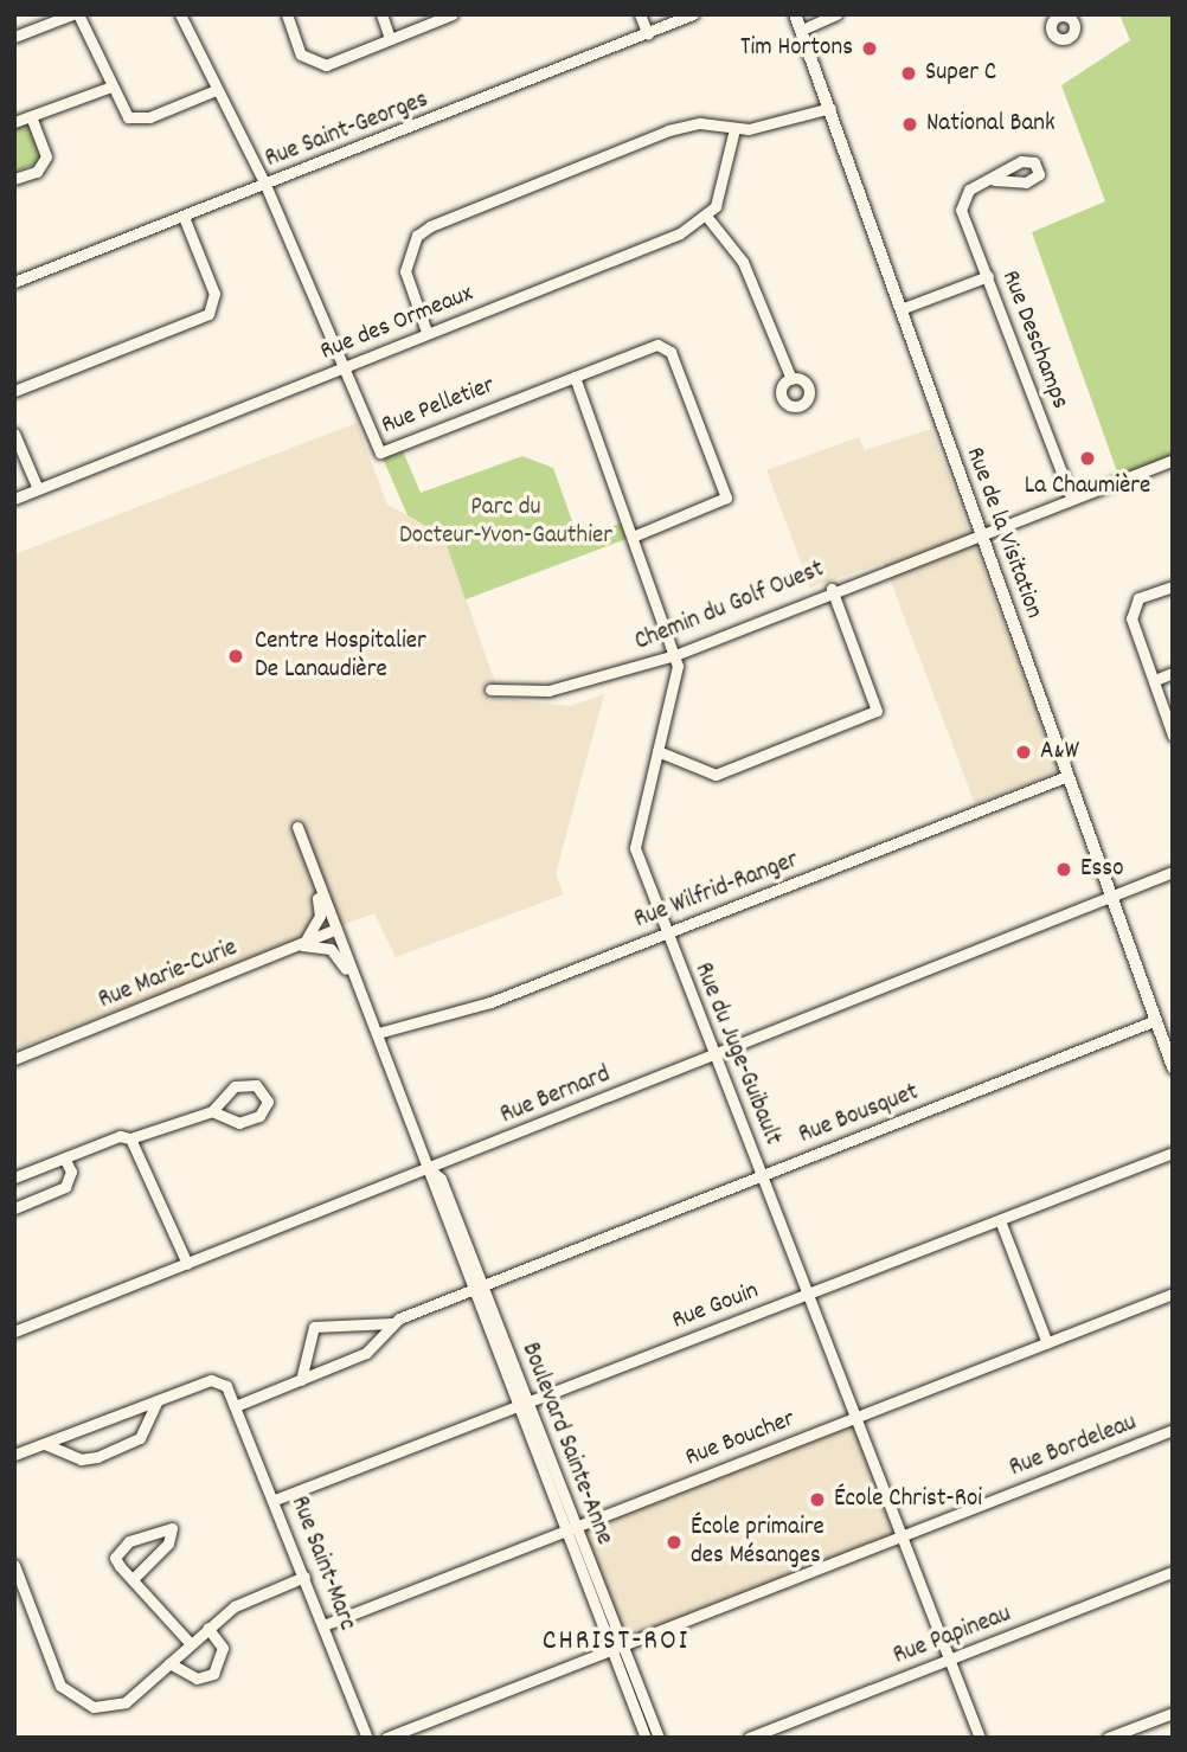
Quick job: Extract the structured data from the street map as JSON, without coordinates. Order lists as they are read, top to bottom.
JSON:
{
  "streets": {
    "main road": ["Rue de la Visitation"],
    "street": [
      "Rue Saint-Georges",
      "Rue des Ormeaux",
      "Rue Deschamps",
      "Rue Pelletier",
      "Chemin du Golf Ouest",
      "Rue Wilfrid-Ranger",
      "Rue Marie-Curie",
      "Rue du Juge-Guibault",
      "Rue Bernard",
      "Rue Bousquet",
      "Rue Gouin",
      "Rue Boucher",
      "Boulevard Sainte-Anne",
      "Rue Bordeleau",
      "Rue Saint-Marc",
      "Rue Papineau"
    ]
  },
  "crossings": [
    ["Rue Saint-Georges", "Rue Pelletier"],
    ["Rue des Ormeaux", "Rue Pelletier"],
    ["Rue Deschamps", "Chemin du Golf Ouest"],
    ["Rue Pelletier", "Rue du Juge-Guibault"],
    ["Rue de la Visitation", "Chemin du Golf Ouest"],
    ["Rue de la Visitation", "Rue Wilfrid-Ranger"],
    ["Rue de la Visitation", "Rue Bernard"],
    ["Rue de la Visitation", "Rue Bousquet"],
    ["Chemin du Golf Ouest", "Rue du Juge-Guibault"],
    ["Rue Wilfrid-Ranger", "Rue du Juge-Guibault"],
    ["Rue Wilfrid-Ranger", "Boulevard Sainte-Anne"],
    ["Rue Marie-Curie", "Boulevard Sainte-Anne"],
    ["Rue du Juge-Guibault", "Rue Bernard"],
    ["Rue du Juge-Guibault", "Rue Bousquet"],
    ["Rue du Juge-Guibault", "Rue Gouin"],
    ["Rue du Juge-Guibault", "Rue Boucher"],
    ["Rue du Juge-Guibault", "Rue Bordeleau"],
    ["Rue du Juge-Guibault", "Rue Papineau"],
    ["Rue Bernard", "Boulevard Sainte-Anne"],
    ["Rue Bousquet", "Boulevard Sainte-Anne"],
    ["Rue Bousquet", "Rue Saint-Marc"],
    ["Rue Gouin", "Boulevard Sainte-Anne"],
    ["Rue Gouin", "Rue Saint-Marc"],
    ["Rue Boucher", "Boulevard Sainte-Anne"],
    ["Rue Boucher", "Rue Saint-Marc"],
    ["Boulevard Sainte-Anne", "Rue Bordeleau"]
  ],
  "districts": ["CHRIST-ROI"],
  "parks": ["Parc du Docteur-Yvon-Gauthier"],
  "places": [
    "Tim Hortons",
    "Super C",
    "National Bank",
    "La Chaumière",
    "Centre Hospitalier De Lanaudière",
    "A&W",
    "Esso",
    "École Christ-Roi",
    "École primaire des Mésanges"
  ]
}
